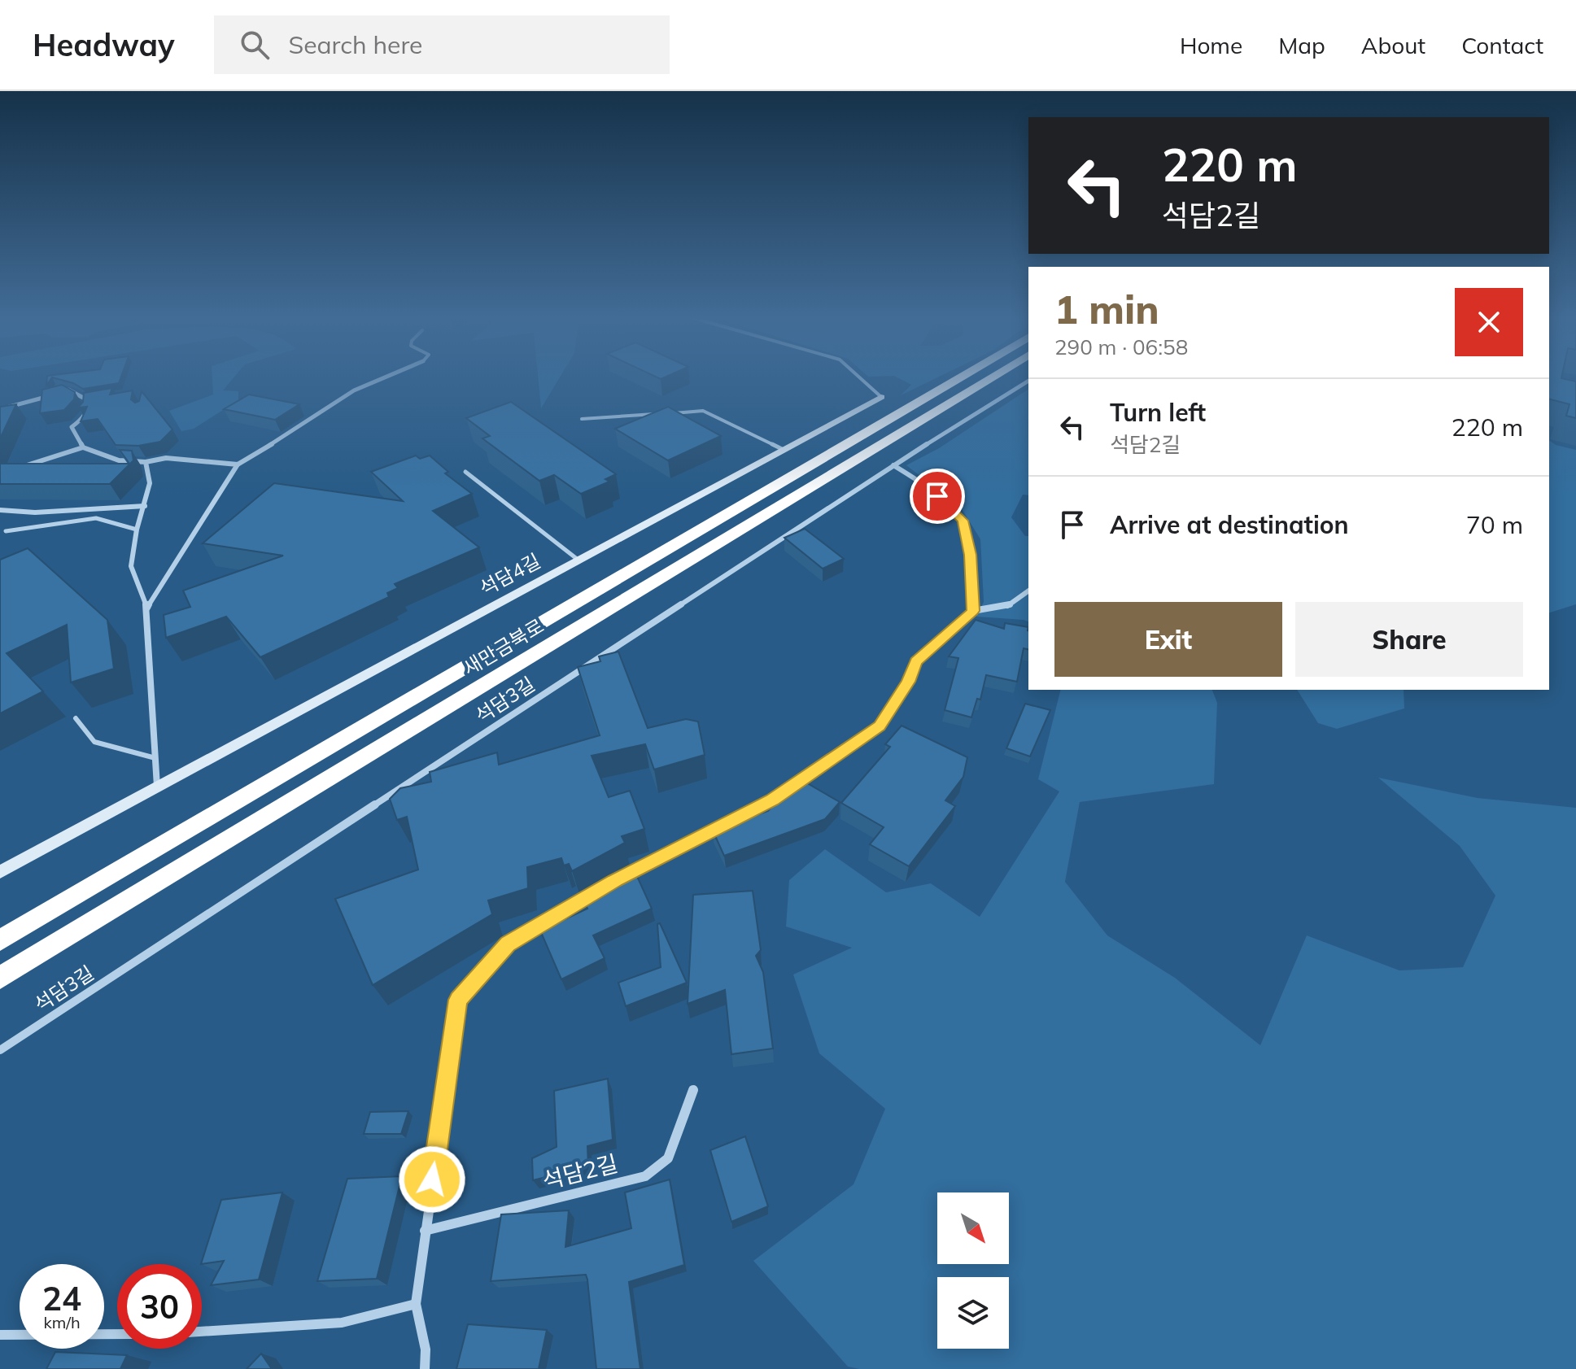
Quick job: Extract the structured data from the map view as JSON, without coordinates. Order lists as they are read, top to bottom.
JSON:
{
  "streets": {
    "highway": ["새만금북로"],
    "street": ["석담4길", "석담3길", "석담2길"]
  },
  "north": "bottom right",
  "page": {
    "header": "Headway",
    "search": "Search here",
    "nav": [
      "Home",
      "Map",
      "About",
      "Contact"
    ],
    "turn": ["220 m", "석담2길"],
    "heading": ["1 min", "290 m · 06:58"],
    "list": [
      {
        "name": "Turn left",
        "note": "석담2길",
        "value": "220 m"
      },
      {
        "name": "Arrive at destination",
        "value": "70 m"
      }
    ],
    "buttons": ["Exit", "Share"],
    "speed": "24 km/h",
    "limit": "30"
  }
}
